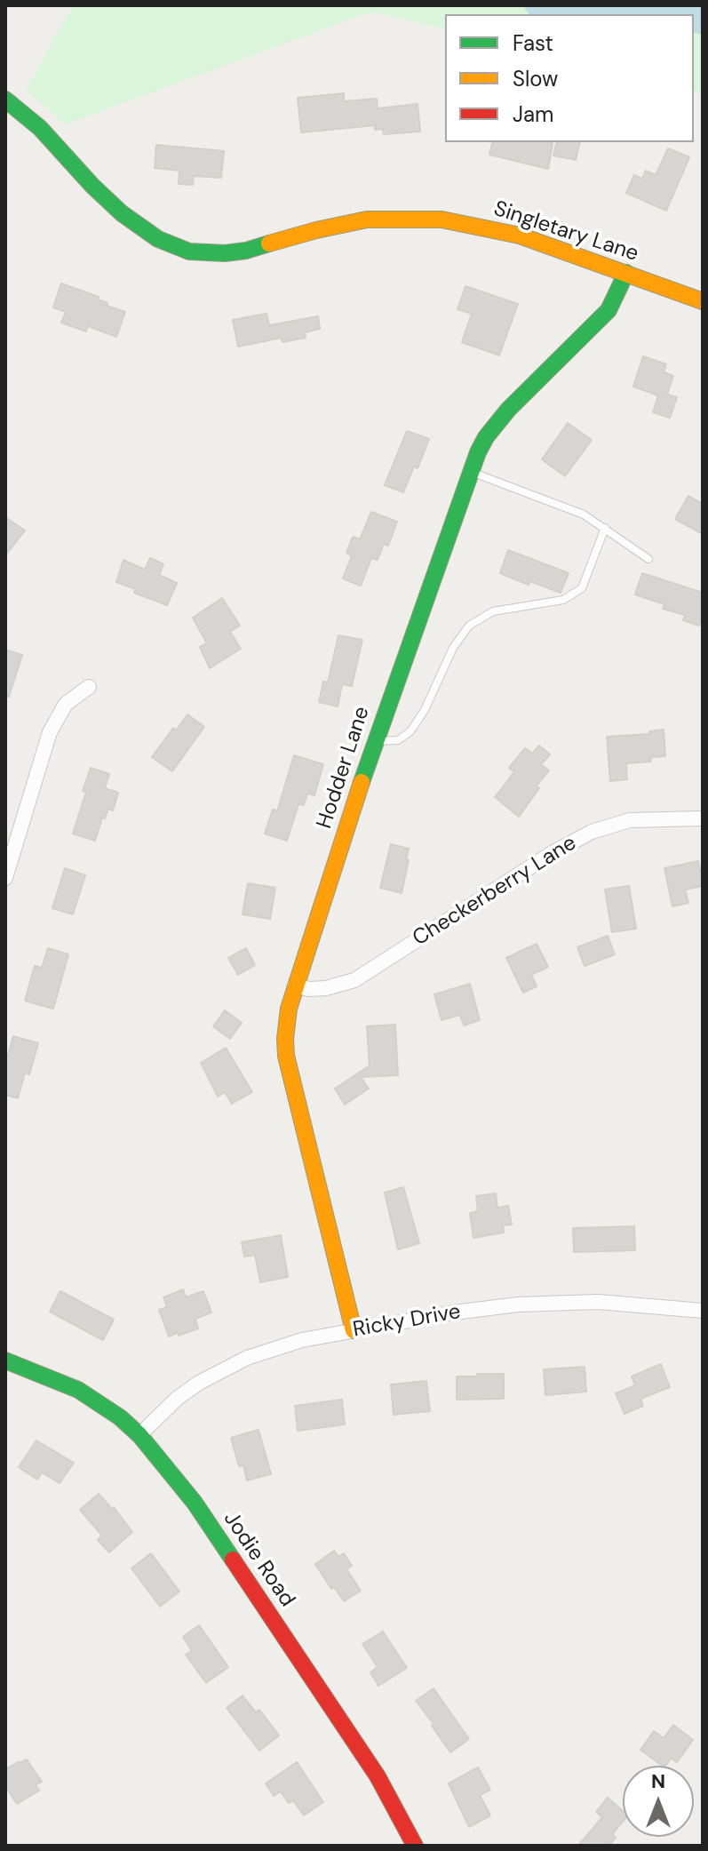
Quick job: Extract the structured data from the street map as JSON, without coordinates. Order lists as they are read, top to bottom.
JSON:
{
  "streets": {
    "street": [
      "Singletary Lane",
      "Hodder Lane",
      "Checkerberry Lane",
      "Ricky Drive",
      "Jodie Road"
    ]
  },
  "crossings": [
    ["Singletary Lane", "Hodder Lane"],
    ["Hodder Lane", "Checkerberry Lane"],
    ["Hodder Lane", "Ricky Drive"],
    ["Ricky Drive", "Jodie Road"]
  ],
  "legend": ["Fast", "Slow", "Jam"],
  "north": "top"
}
